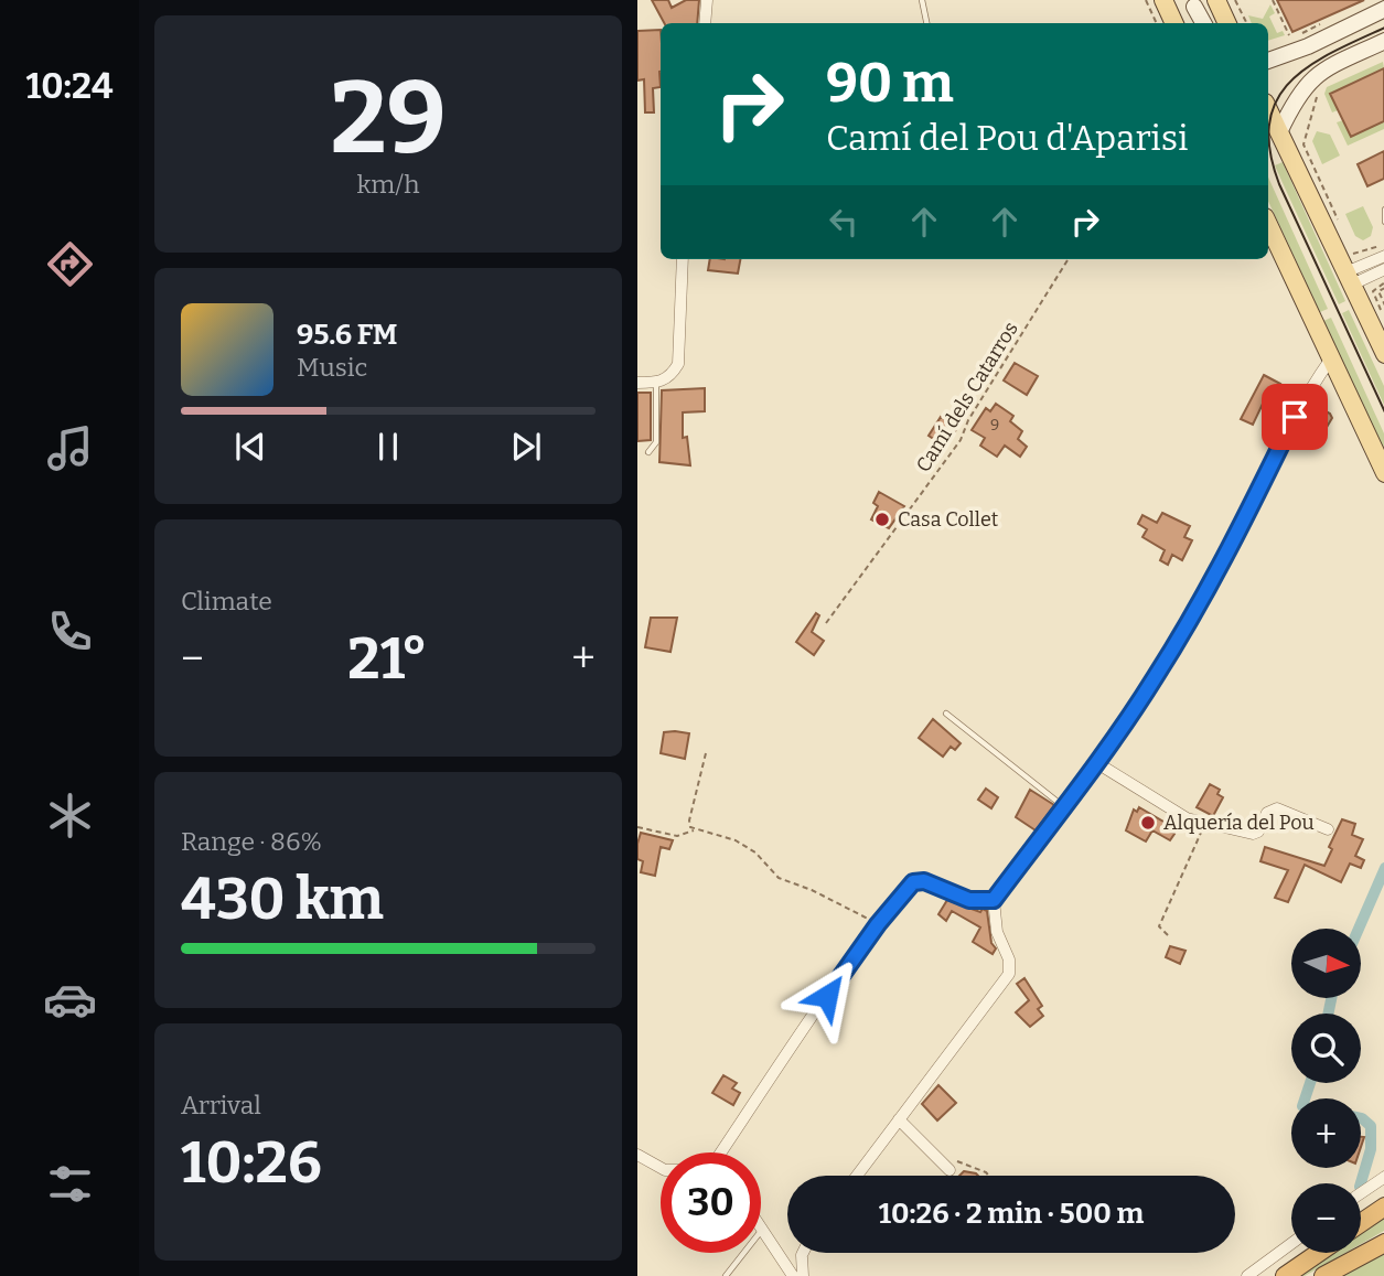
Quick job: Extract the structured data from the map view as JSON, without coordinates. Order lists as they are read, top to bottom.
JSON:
{
  "streets": {
    "path": ["Camí dels Catarros"]
  },
  "places": ["Casa Collet", "Alquería del Pou"],
  "house_numbers": ["9"],
  "north": "right",
  "page": {
    "tabs": "10:24",
    "tile": [
      ["29", "km/h"],
      "Climate",
      ["Range · 86%", "430 km"],
      ["Arrival", "10:26"]
    ],
    "turn": ["90 m", "Camí del Pou d'Aparisi"],
    "song": ["95.6 FM", "Music"],
    "heat": ["−", "21°", "+"],
    "map_buttons": ["+", "−"],
    "limit": "30",
    "trip": "10:26 · 2 min · 500 m"
  }
}
